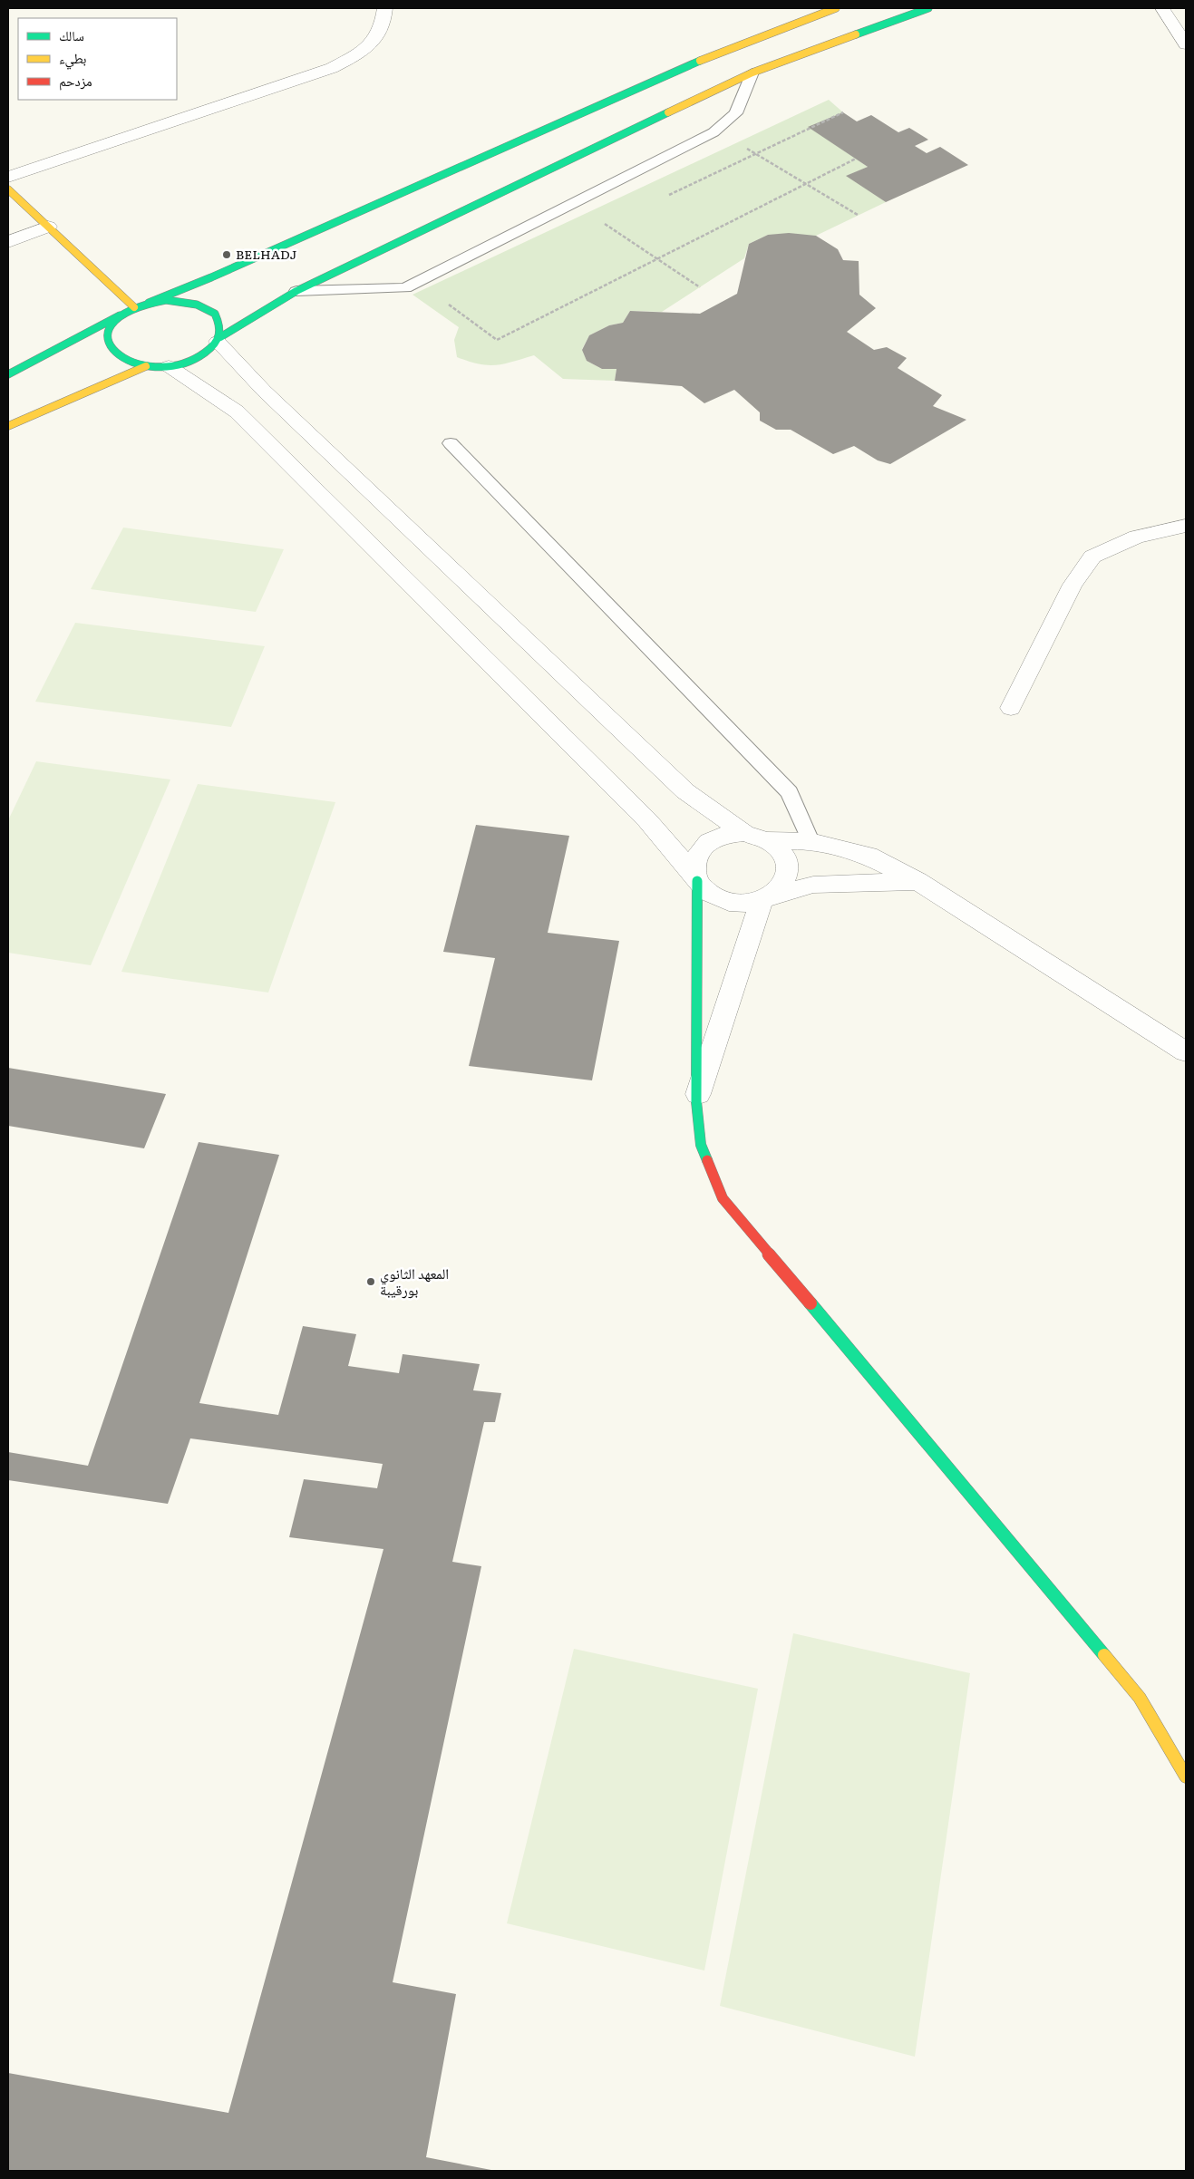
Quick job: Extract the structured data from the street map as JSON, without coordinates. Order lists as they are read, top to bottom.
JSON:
{
  "places": ["BELHADJ", "المعهد الثانوي بورقيبة"],
  "legend": ["سالك", "بطيء", "مزدحم"]
}
